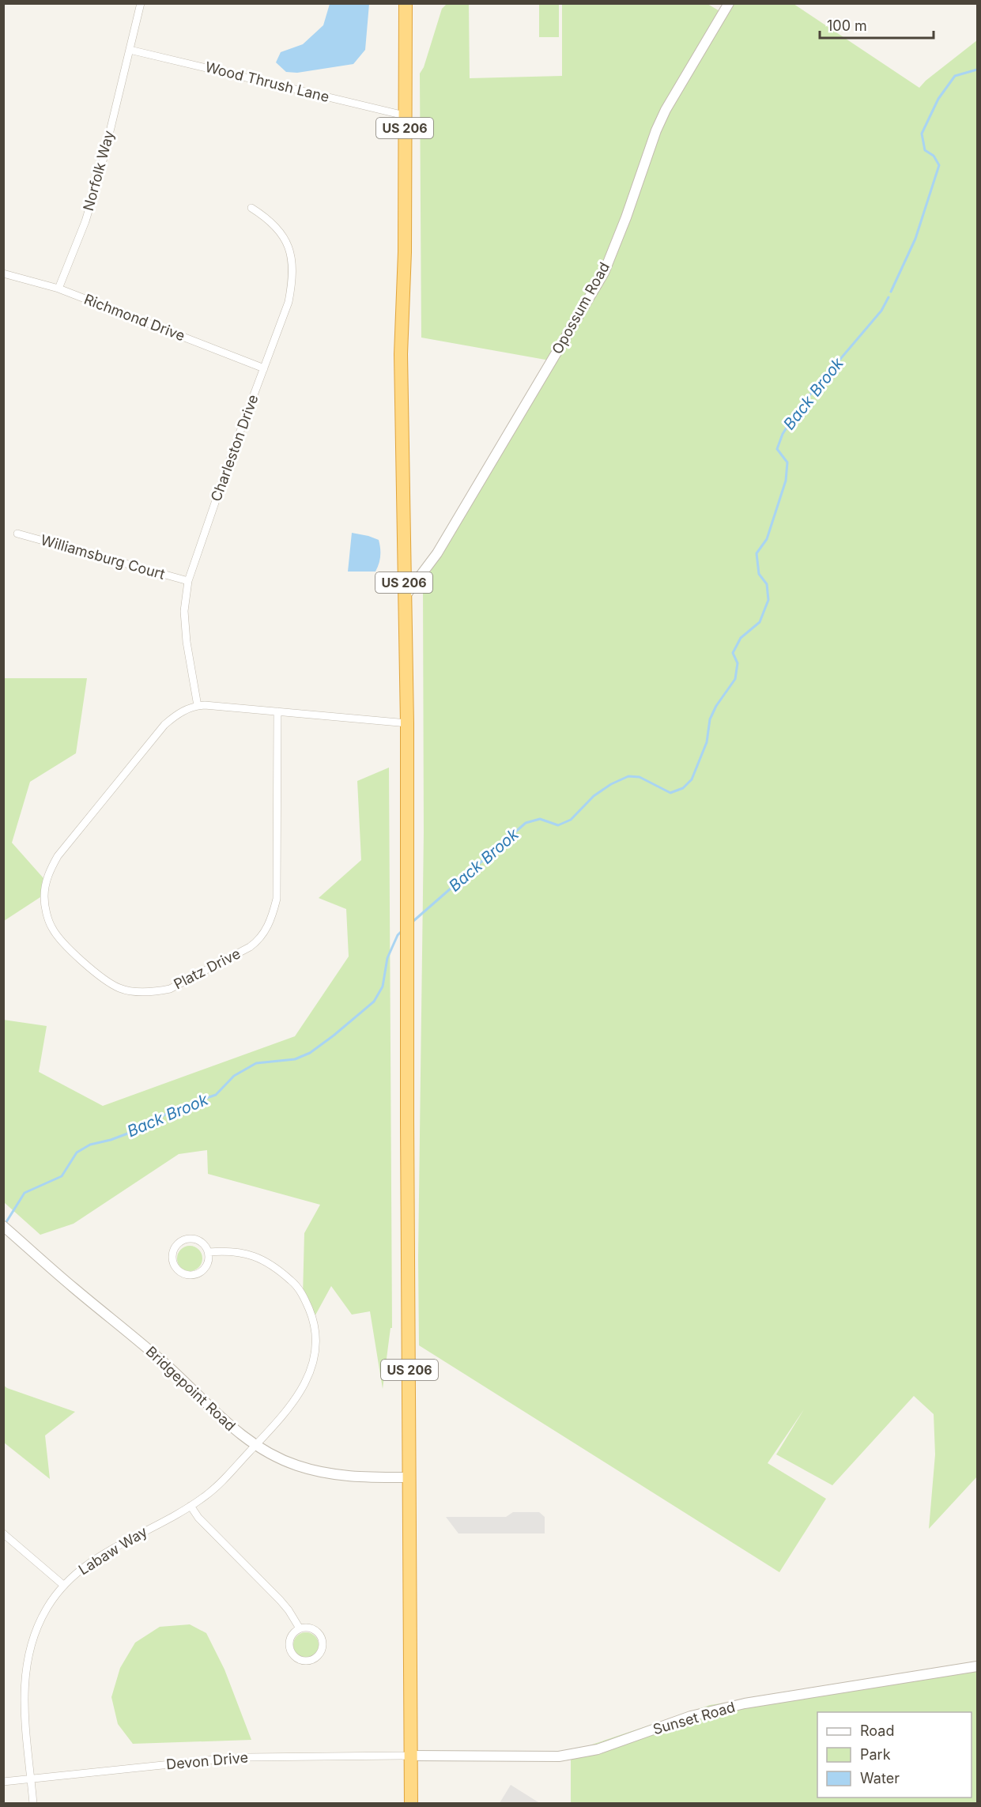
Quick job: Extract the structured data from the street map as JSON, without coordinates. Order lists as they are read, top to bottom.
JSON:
{
  "streets": {
    "highway": ["US 206"],
    "street": [
      "Wood Thrush Lane",
      "Norfolk Way",
      "Opossum Road",
      "Richmond Drive",
      "Charleston Drive",
      "Williamsburg Court",
      "Platz Drive",
      "Bridgepoint Road",
      "Labaw Way",
      "Sunset Road",
      "Devon Drive"
    ]
  },
  "crossings": [
    ["Wood Thrush Lane", "US 206"],
    ["Wood Thrush Lane", "Norfolk Way"],
    ["US 206", "Opossum Road"],
    ["US 206", "Platz Drive"],
    ["US 206", "Bridgepoint Road"],
    ["US 206", "Sunset Road"],
    ["US 206", "Devon Drive"],
    ["Norfolk Way", "Richmond Drive"],
    ["Richmond Drive", "Charleston Drive"],
    ["Charleston Drive", "Williamsburg Court"],
    ["Charleston Drive", "Platz Drive"],
    ["Bridgepoint Road", "Labaw Way"],
    ["Labaw Way", "Devon Drive"],
    ["Sunset Road", "Devon Drive"]
  ],
  "water": ["Back Brook"],
  "legend": ["Road", "Park", "Water"],
  "scale_bar": "100 m"
}
